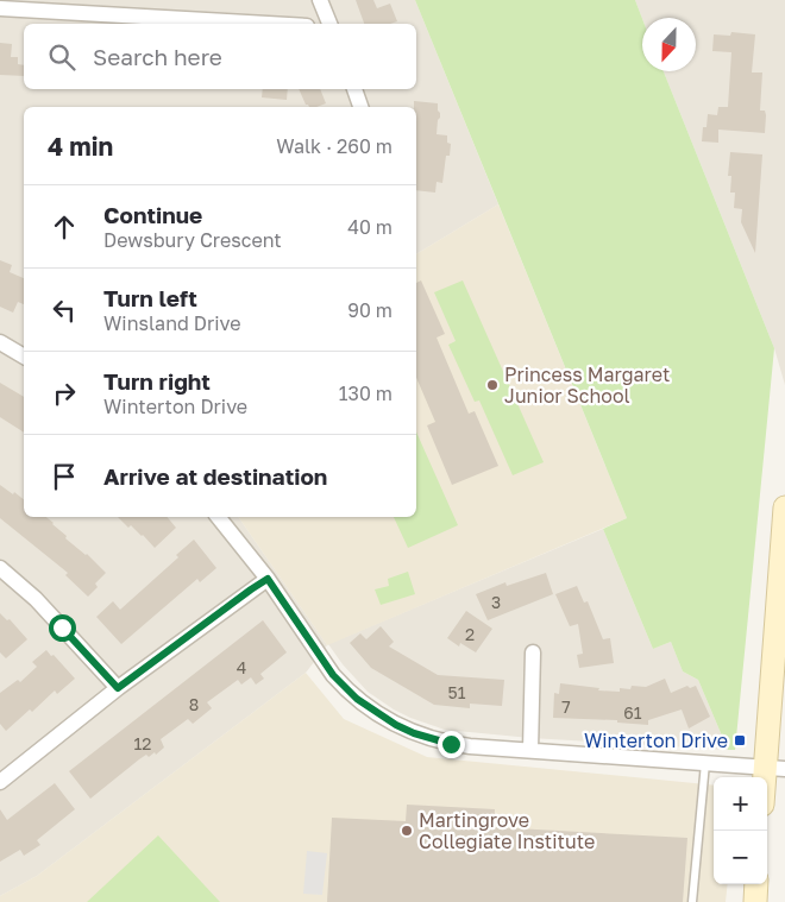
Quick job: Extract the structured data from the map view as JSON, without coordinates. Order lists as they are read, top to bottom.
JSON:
{
  "places": {
    "other": ["Princess Margaret Junior School", "Martingrove Collegiate Institute"],
    "transit": ["Winterton Drive"]
  },
  "house_numbers": [
    "3",
    "2",
    "4",
    "51",
    "8",
    "7",
    "61",
    "12"
  ],
  "north": "bottom",
  "page": {
    "search": "Search here",
    "heading": ["4 min", "Walk · 260 m"],
    "list": [
      ["Continue", "Dewsbury Crescent", "40 m"],
      ["Turn left", "Winsland Drive", "90 m"],
      ["Turn right", "Winterton Drive", "130 m"],
      "Arrive at destination"
    ],
    "map_buttons": ["+", "−"]
  }
}
